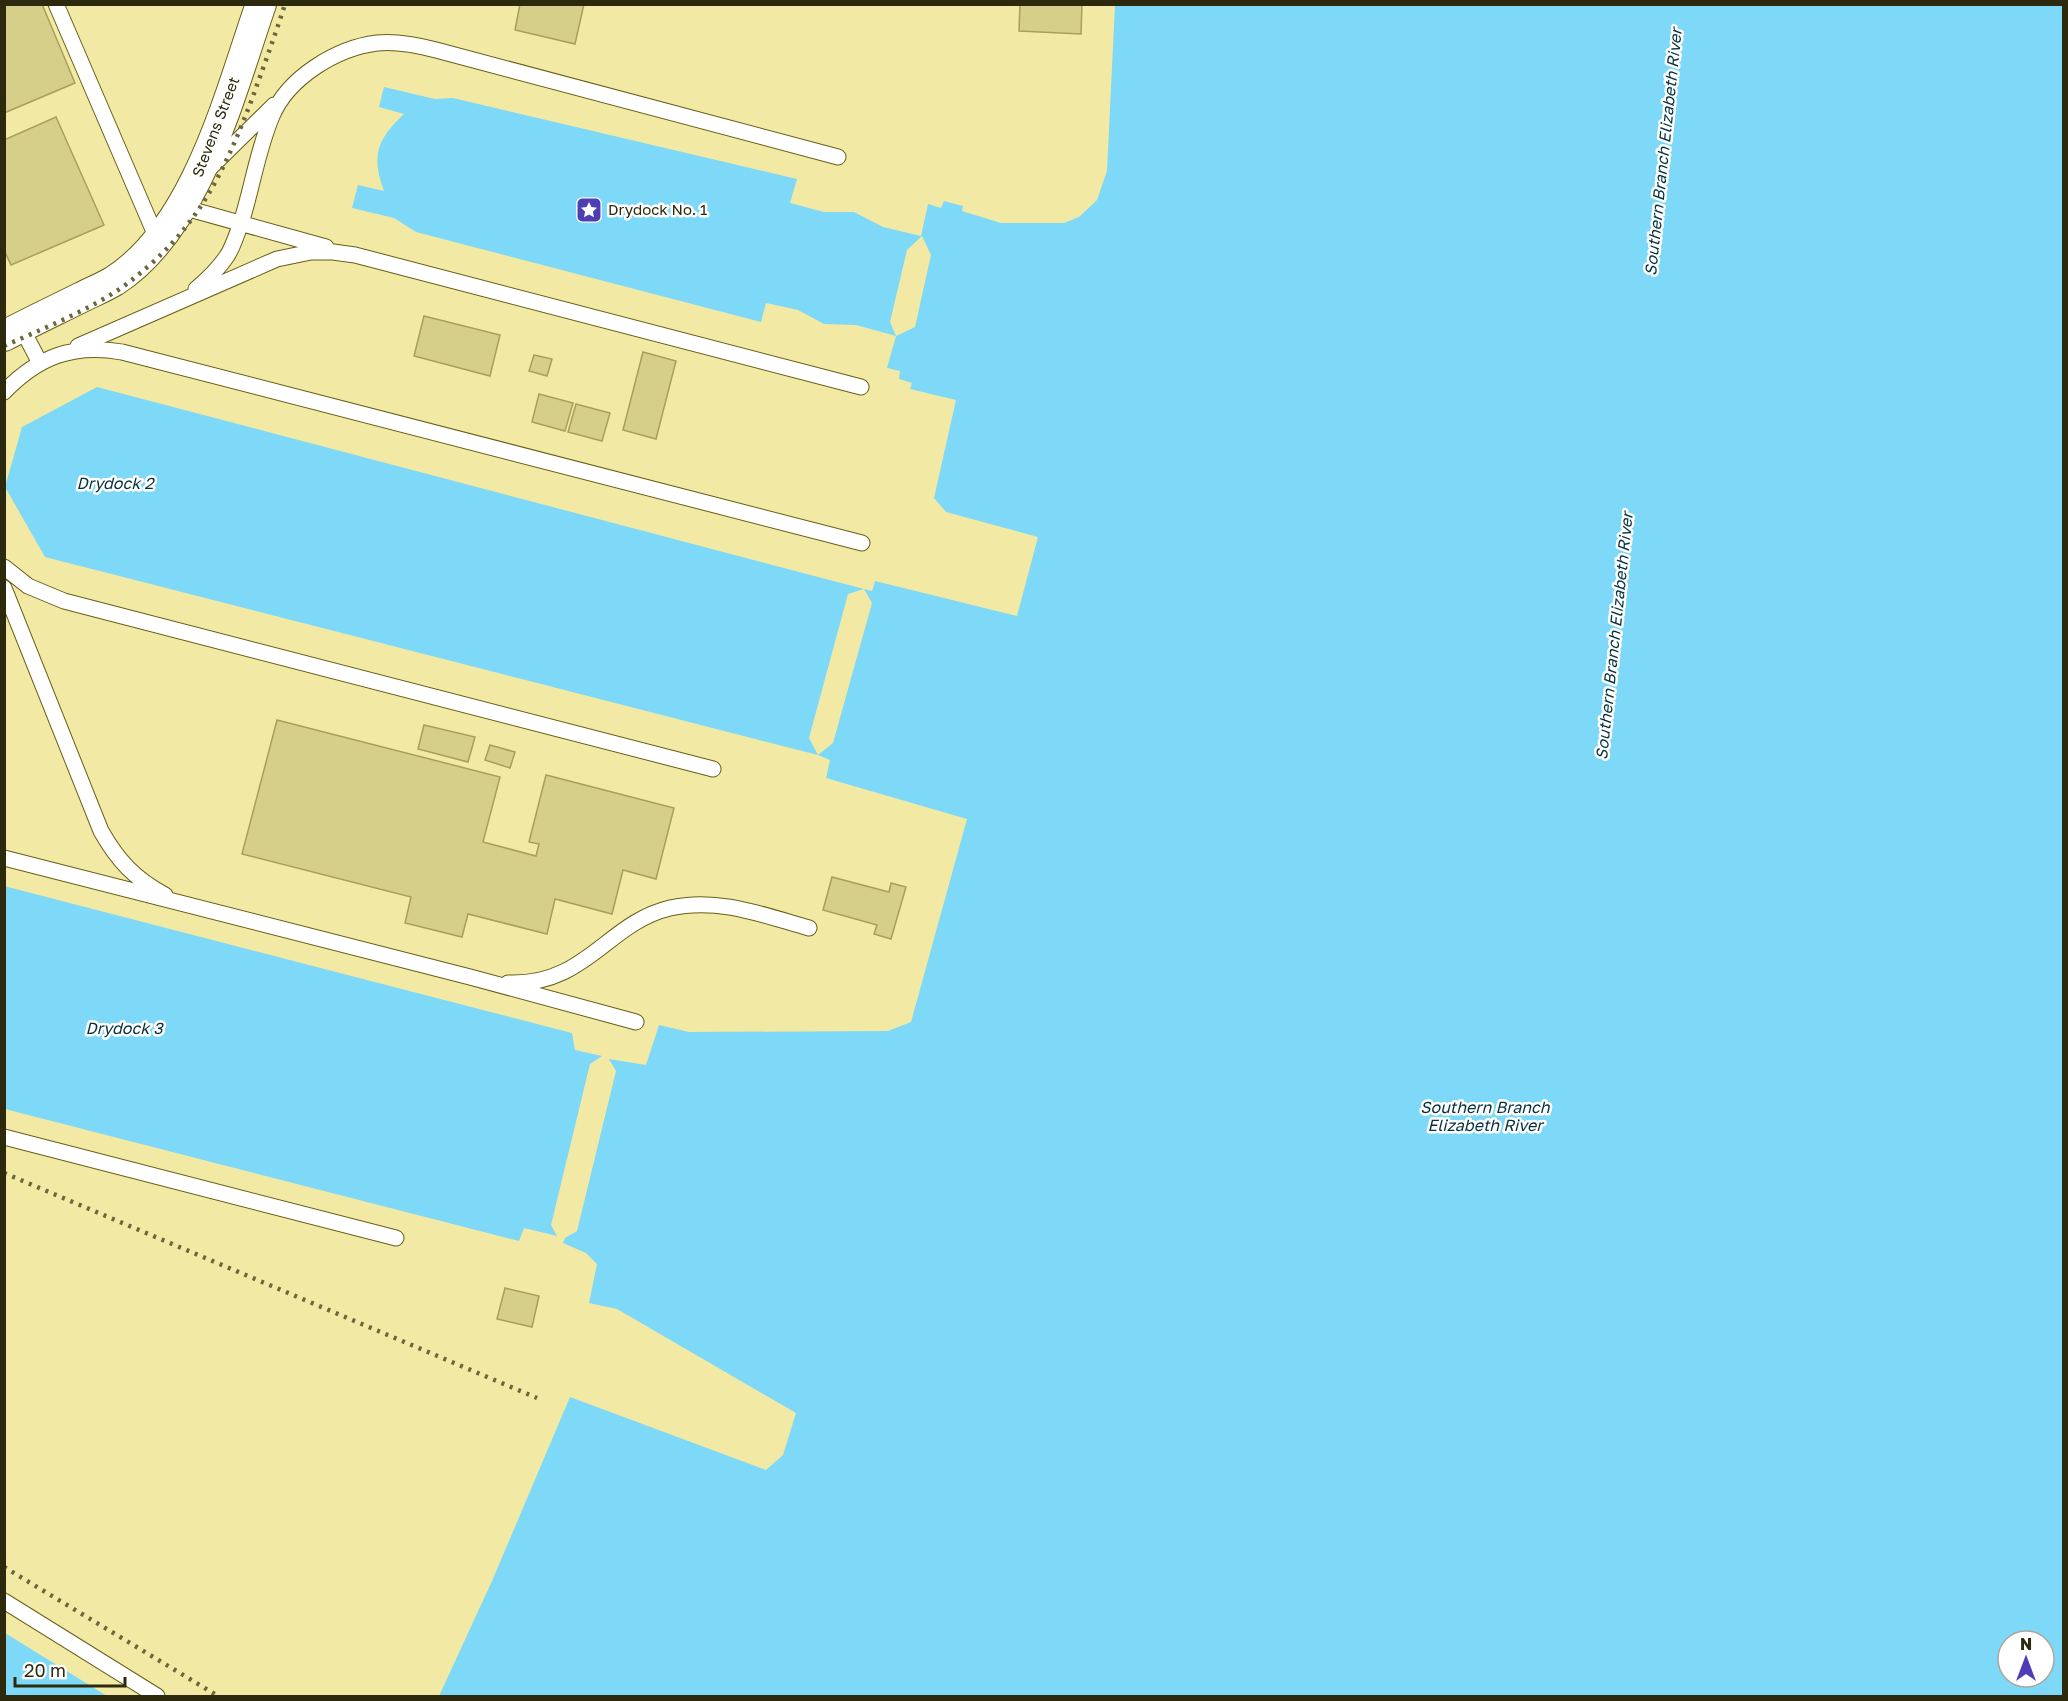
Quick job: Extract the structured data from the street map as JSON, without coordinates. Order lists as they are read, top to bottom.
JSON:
{
  "streets": {
    "street": ["Stevens Street"]
  },
  "water": ["Southern Branch Elizabeth River", "Drydock 2", "Drydock 3"],
  "places": {
    "place": ["Drydock No. 1"]
  },
  "scale_bar": "20 m",
  "north": "top"
}
